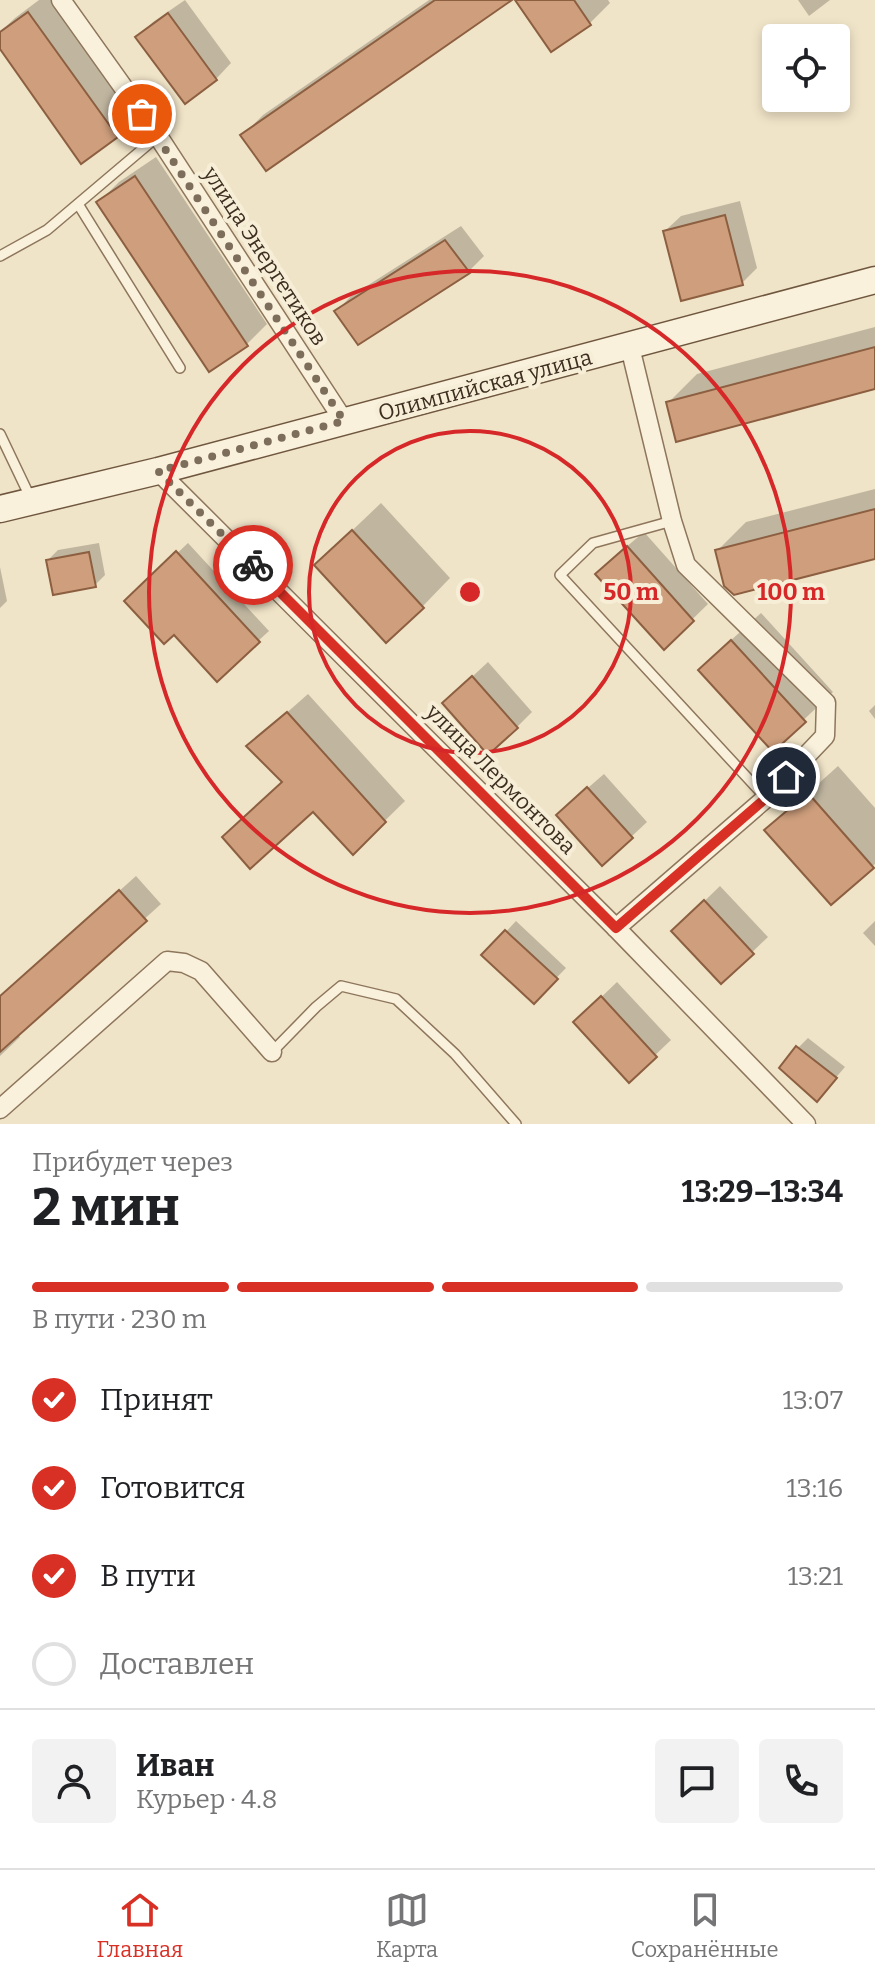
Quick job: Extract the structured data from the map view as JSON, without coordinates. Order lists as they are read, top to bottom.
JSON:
{
  "streets": {
    "street": ["улица Энергетиков", "Олимпийская улица", "улица Лермонтова"]
  },
  "crossings": [
    ["улица Энергетиков", "Олимпийская улица"],
    ["Олимпийская улица", "улица Лермонтова"]
  ],
  "page": {
    "heading": ["2 мин", "Прибудет через", "13:29–13:34"],
    "panel": ["Иван", "Курьер · 4.8"],
    "bar": "В пути · 230 m",
    "list": [
      ["Принят", "13:07"],
      ["Готовится", "13:16"],
      ["В пути", "13:21"],
      "Доставлен"
    ],
    "tabs": ["Главная", "Карта", "Сохранённые"]
  },
  "rings": ["50 m", "100 m"]
}
